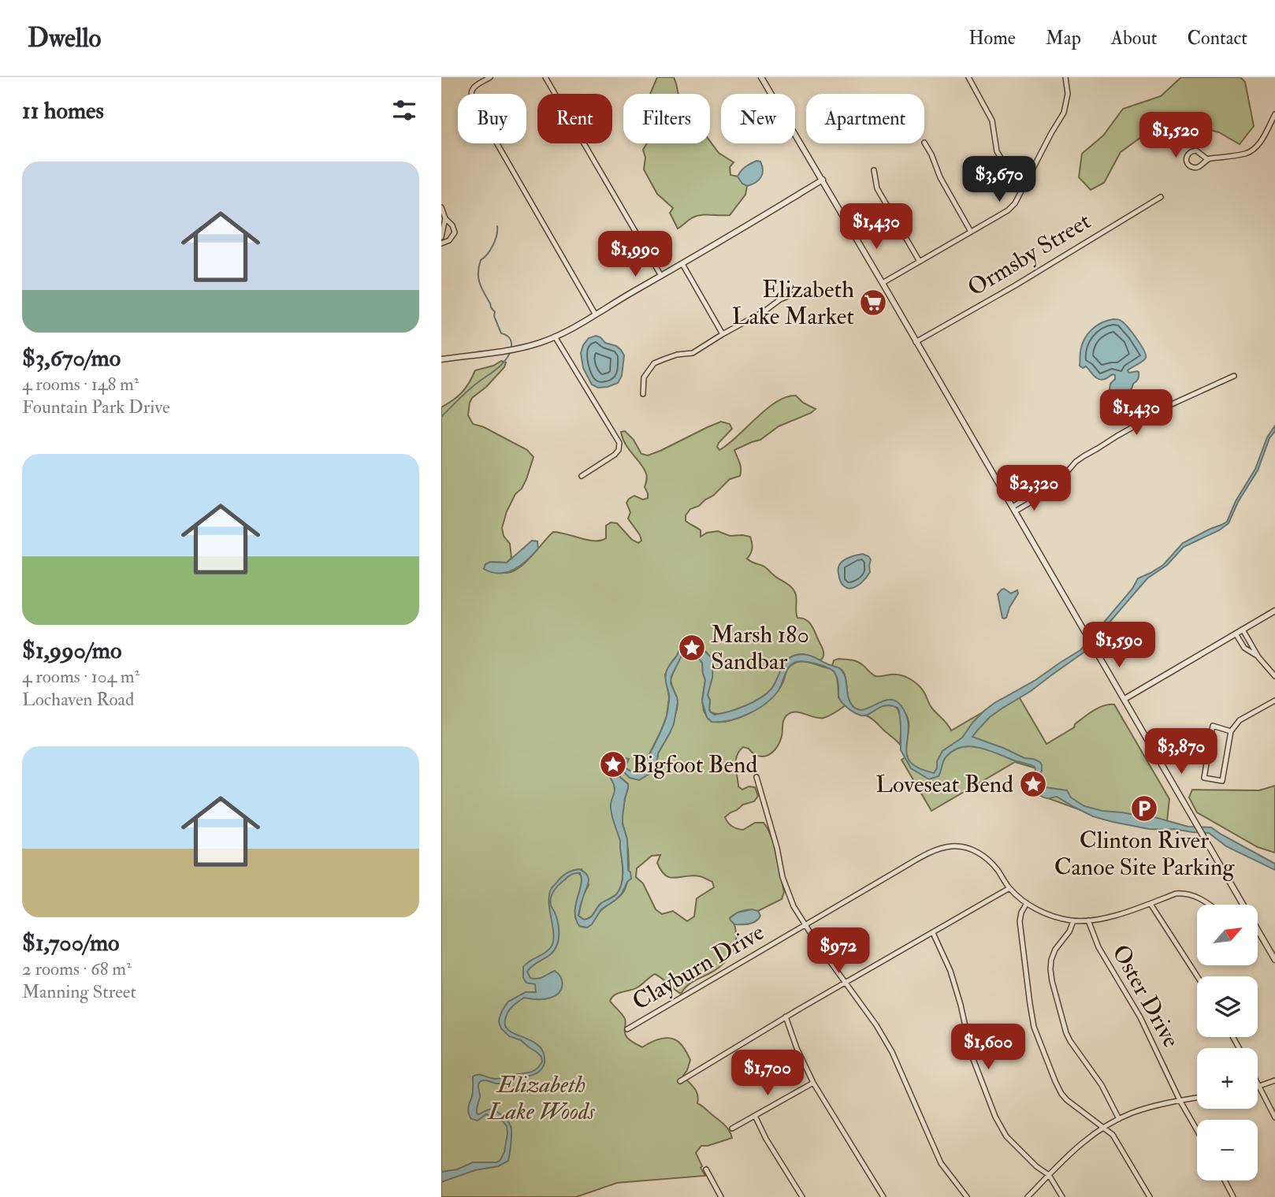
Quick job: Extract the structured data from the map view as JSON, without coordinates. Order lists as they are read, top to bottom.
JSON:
{
  "streets": {
    "street": ["Ormsby Street", "Clayburn Drive", "Oster Drive"]
  },
  "crossings": [
    ["Clayburn Drive", "Oster Drive"]
  ],
  "parks": ["Elizabeth Lake Woods"],
  "places": {
    "supermarket": ["Elizabeth Lake Market"],
    "place": ["Marsh 180 Sandbar", "Bigfoot Bend", "Loveseat Bend"],
    "parking": ["Clinton River Canoe Site Parking"]
  },
  "north": "top right",
  "page": {
    "header": "Dwello",
    "nav": [
      "Home",
      "Map",
      "About",
      "Contact"
    ],
    "heading": "11 homes",
    "chip": [
      "Buy",
      "Rent",
      "Filters",
      "New",
      "Apartment"
    ],
    "price": [
      "$1,520",
      "$3,670",
      "$1,430",
      "$1,990",
      "$1,430",
      "$2,320",
      "$1,590",
      "$3,870",
      "$972",
      "$1,600",
      "$1,700"
    ],
    "list": [
      {
        "name": "$3,670/mo",
        "note": "4 rooms · 148 m² · Fountain Park Drive"
      },
      {
        "name": "$1,990/mo",
        "note": "4 rooms · 104 m² · Lochaven Road"
      },
      {
        "name": "$1,700/mo",
        "note": "2 rooms · 68 m² · Manning Street"
      }
    ],
    "map_buttons": ["+", "−"]
  }
}
